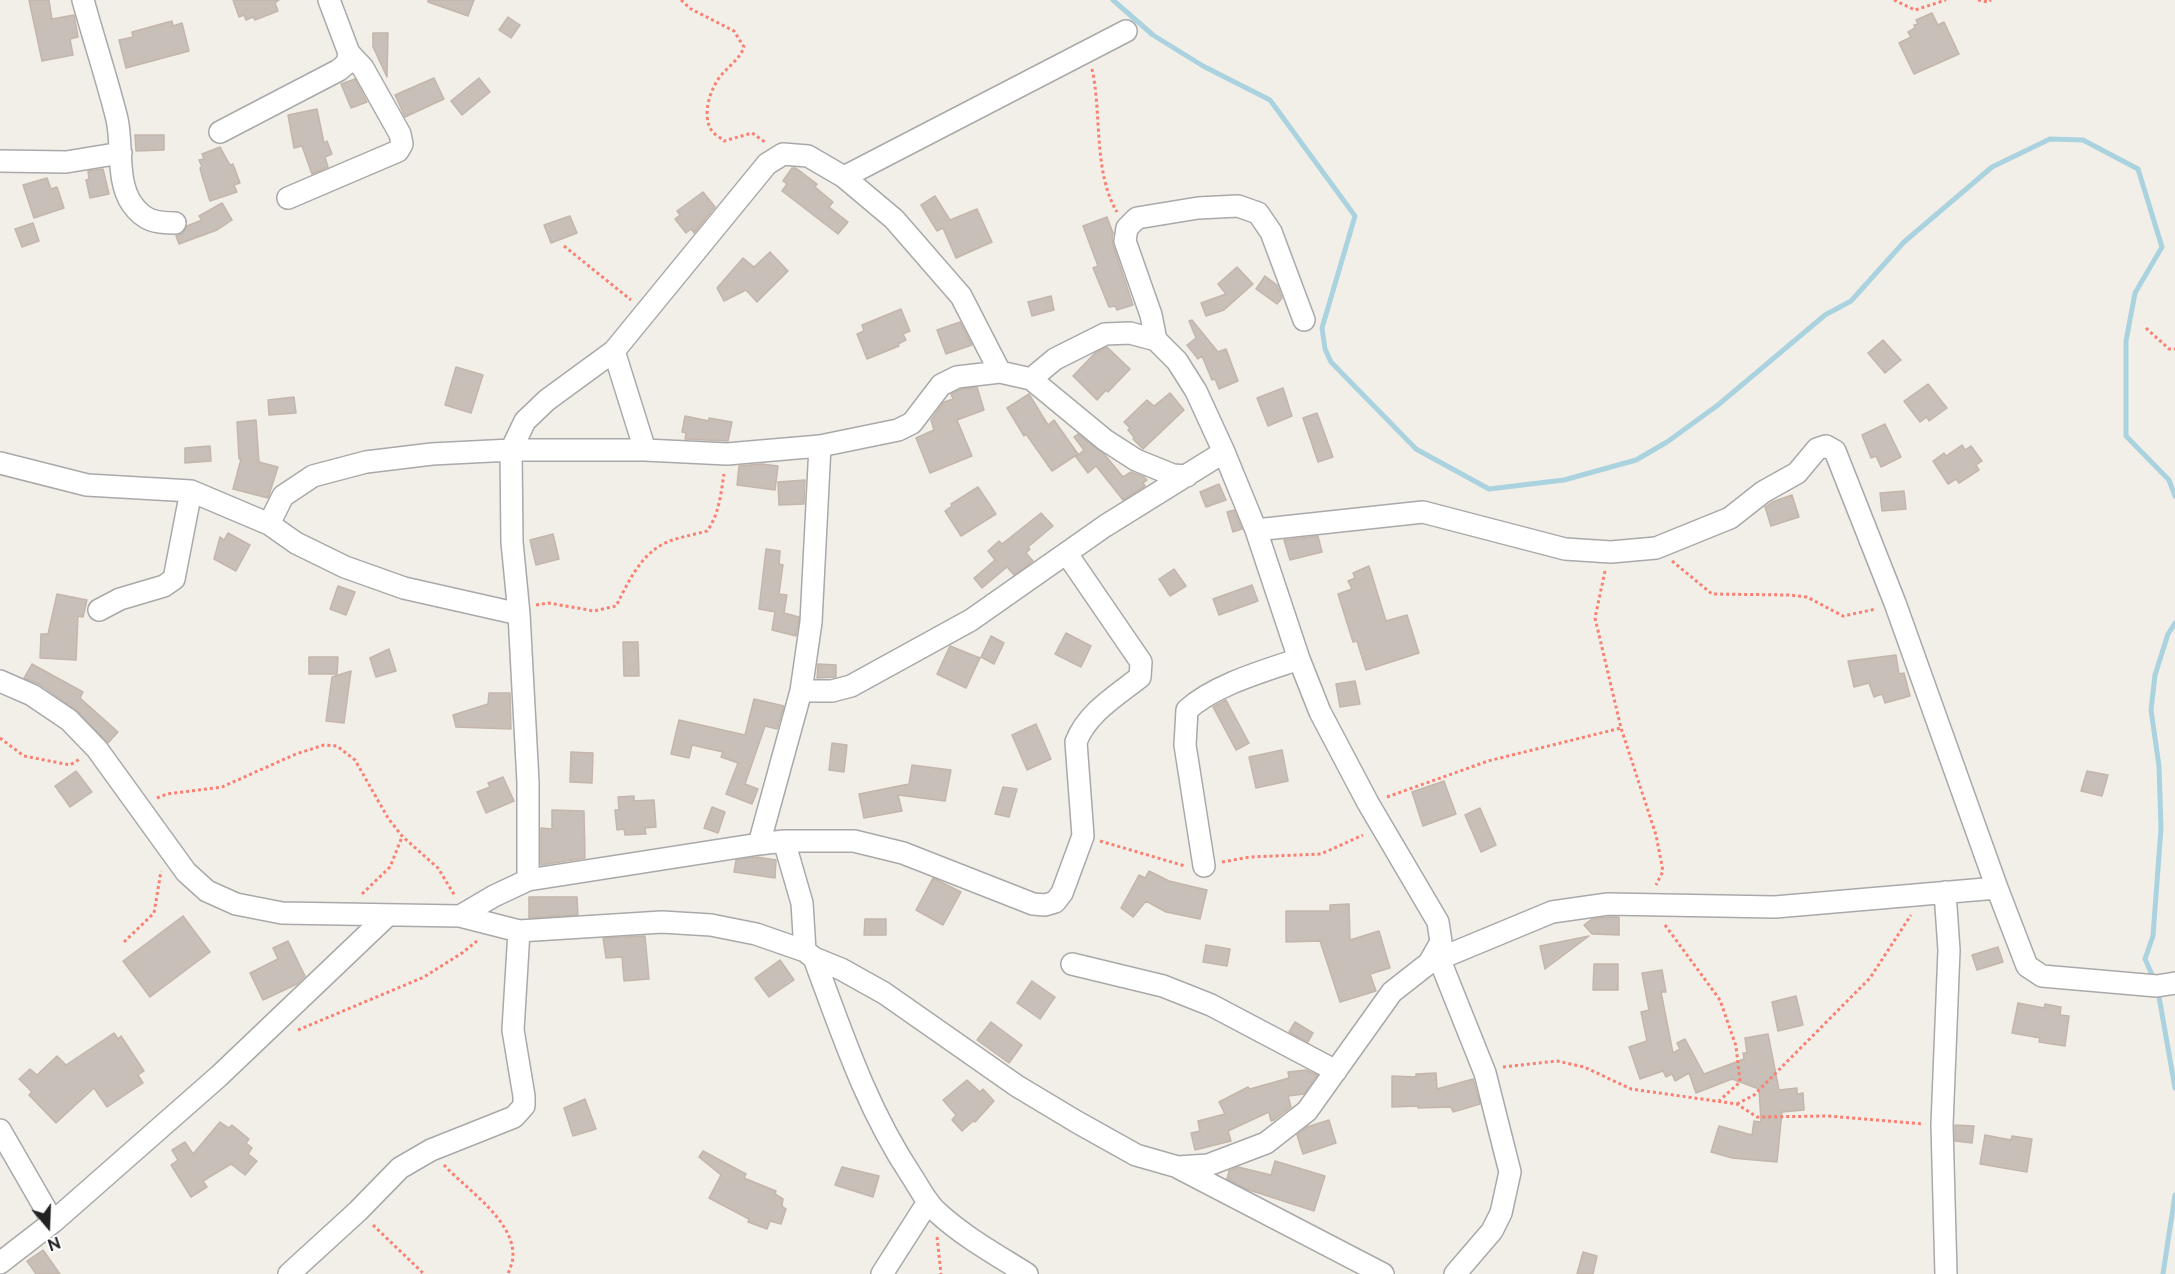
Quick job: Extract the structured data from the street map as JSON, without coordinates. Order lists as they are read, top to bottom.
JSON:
{
  "north": "bottom"
}
